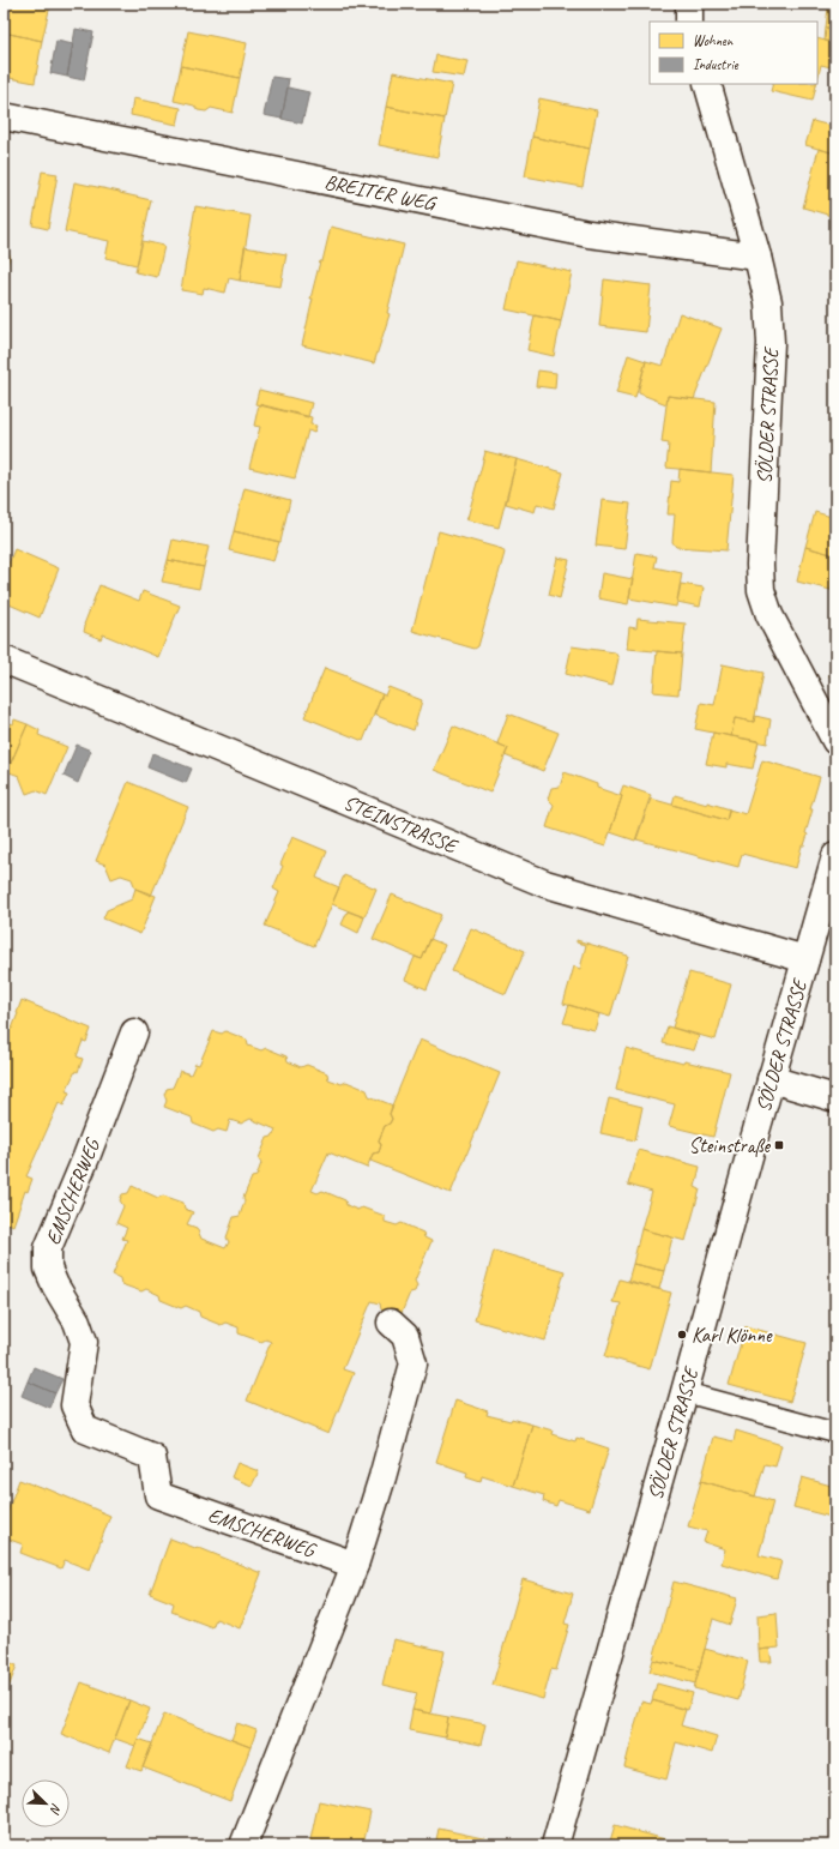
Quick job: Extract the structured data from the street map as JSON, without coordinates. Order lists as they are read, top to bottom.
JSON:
{
  "streets": {
    "street": [
      "BREITER WEG",
      "SÖLDER STRASSE",
      "STEINSTRASSE",
      "EMSCHERWEG"
    ]
  },
  "crossings": [
    ["BREITER WEG", "SÖLDER STRASSE"],
    ["SÖLDER STRASSE", "STEINSTRASSE"]
  ],
  "places": {
    "transit": ["Steinstraße"],
    "other": ["Karl Klönne"]
  },
  "legend": ["Wohnen", "Industrie"],
  "north": "bottom right"
}
